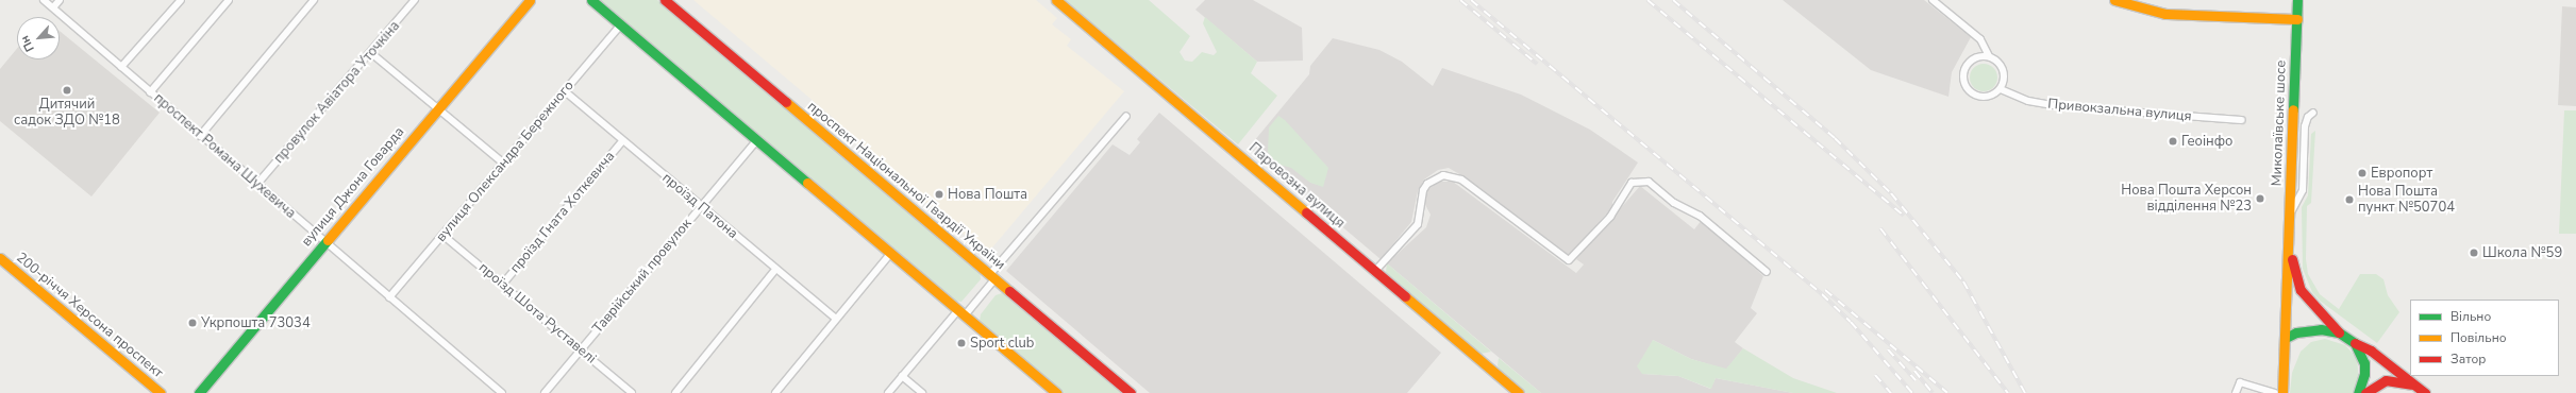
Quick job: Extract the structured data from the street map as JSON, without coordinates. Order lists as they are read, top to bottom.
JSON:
{
  "streets": {
    "street": [
      "провулок Авіатора Уточкіна",
      "Привокзальна вулиця",
      "Миколаївське шосе",
      "проспект Романа Шухевича",
      "вулиця Олександра Бережного",
      "проспект Національної Гвардії України",
      "Паровозна вулиця",
      "вулиця Джона Говарда",
      "проїзд Патона",
      "проїзд Гната Хоткевича",
      "Таврійський провулок",
      "проїзд Шота Руставелі",
      "200-річчя Херсона проспект"
    ]
  },
  "crossings": [
    ["провулок Авіатора Уточкіна", "проспект Романа Шухевича"],
    ["проспект Романа Шухевича", "вулиця Олександра Бережного"],
    ["проспект Романа Шухевича", "вулиця Джона Говарда"],
    ["вулиця Олександра Бережного", "проїзд Патона"],
    ["вулиця Олександра Бережного", "проїзд Шота Руставелі"],
    ["проїзд Патона", "проїзд Гната Хоткевича"],
    ["проїзд Патона", "Таврійський провулок"],
    ["проїзд Гната Хоткевича", "проїзд Шота Руставелі"],
    ["Таврійський провулок", "проїзд Шота Руставелі"]
  ],
  "places": [
    "Дитячий садок ЗДО №18",
    "Геоінфо",
    "Европорт",
    "Нова Пошта",
    "Нова Пошта Херсон відділення №23",
    "Нова Пошта пункт №50704",
    "Школа №59",
    "Укрпошта 73034",
    "Sport club"
  ],
  "legend": ["Вільно", "Повільно", "Затор"],
  "north": "bottom left"
}
